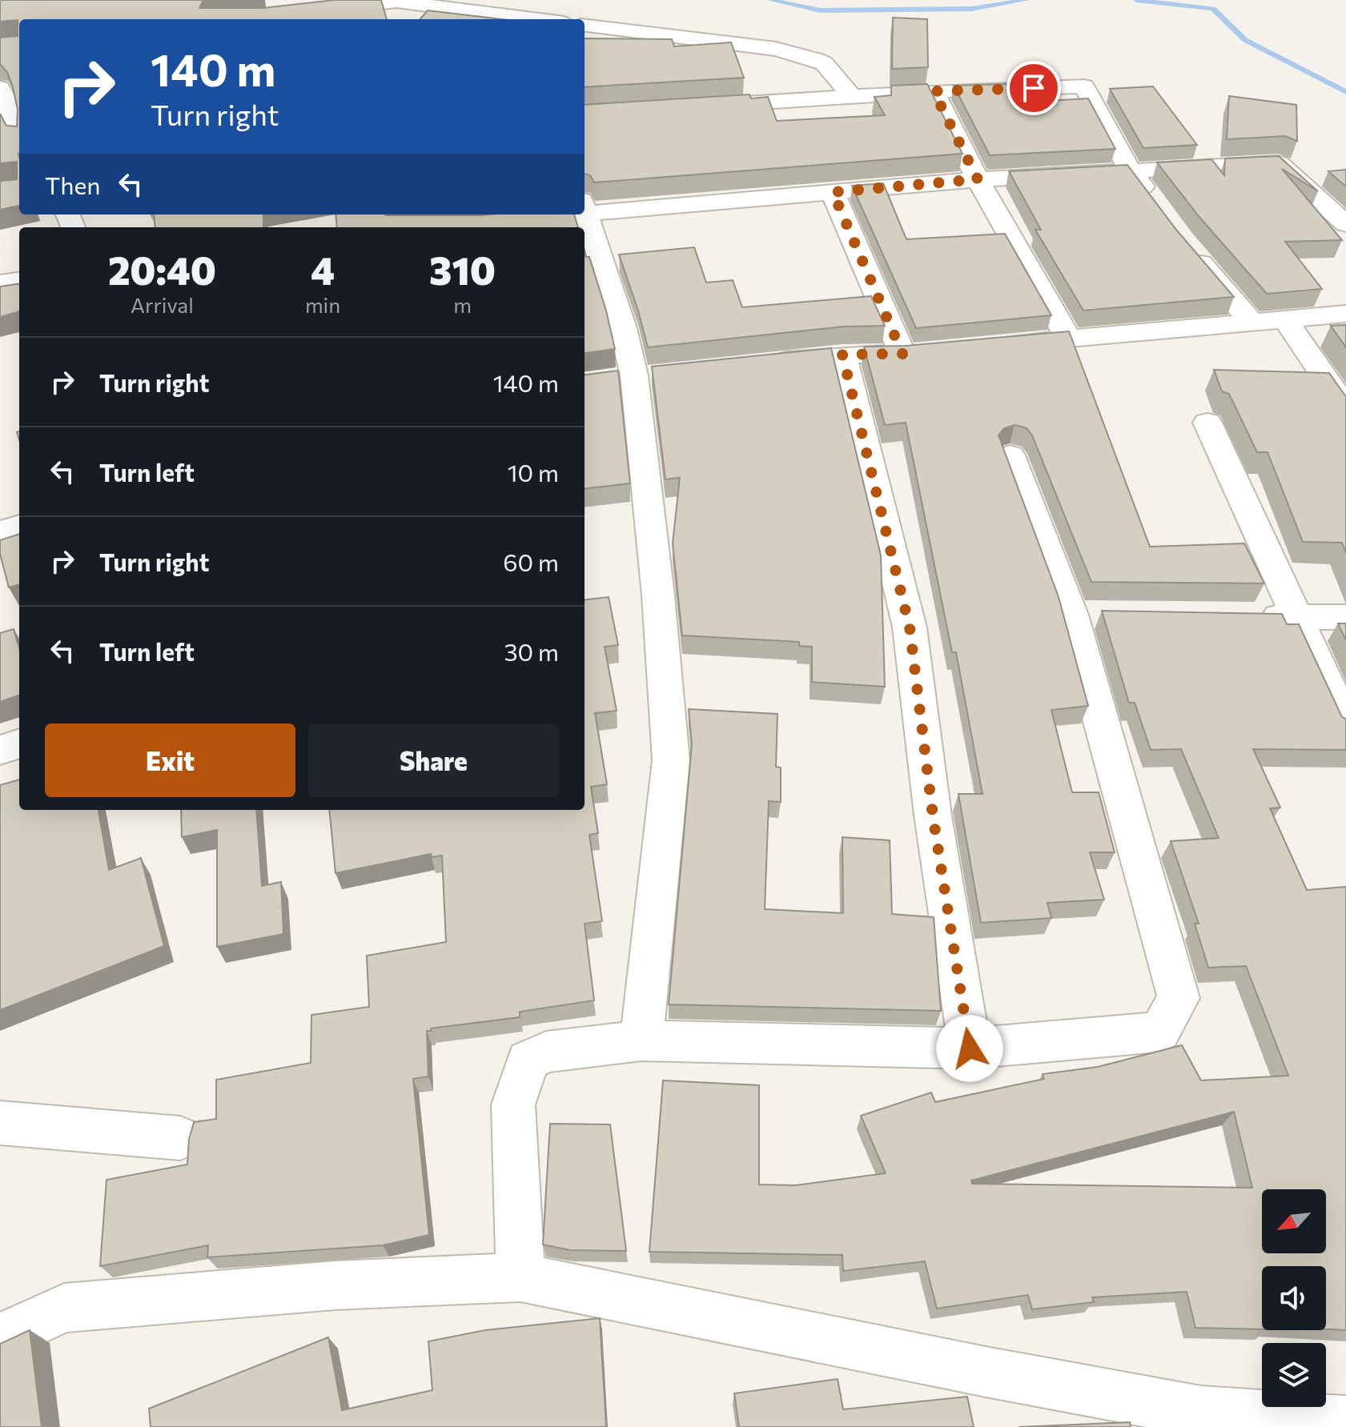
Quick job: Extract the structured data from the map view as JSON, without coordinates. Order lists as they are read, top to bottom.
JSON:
{
  "north": "bottom left",
  "page": {
    "turn": ["140 m", "Turn right"],
    "then": "Then",
    "eta": [
      "20:40",
      "Arrival",
      "4",
      "min",
      "310",
      "m"
    ],
    "list": [
      {
        "name": "Turn right",
        "value": "140 m"
      },
      {
        "name": "Turn left",
        "value": "10 m"
      },
      {
        "name": "Turn right",
        "value": "60 m"
      },
      {
        "name": "Turn left",
        "value": "30 m"
      }
    ],
    "buttons": ["Exit", "Share"]
  }
}
